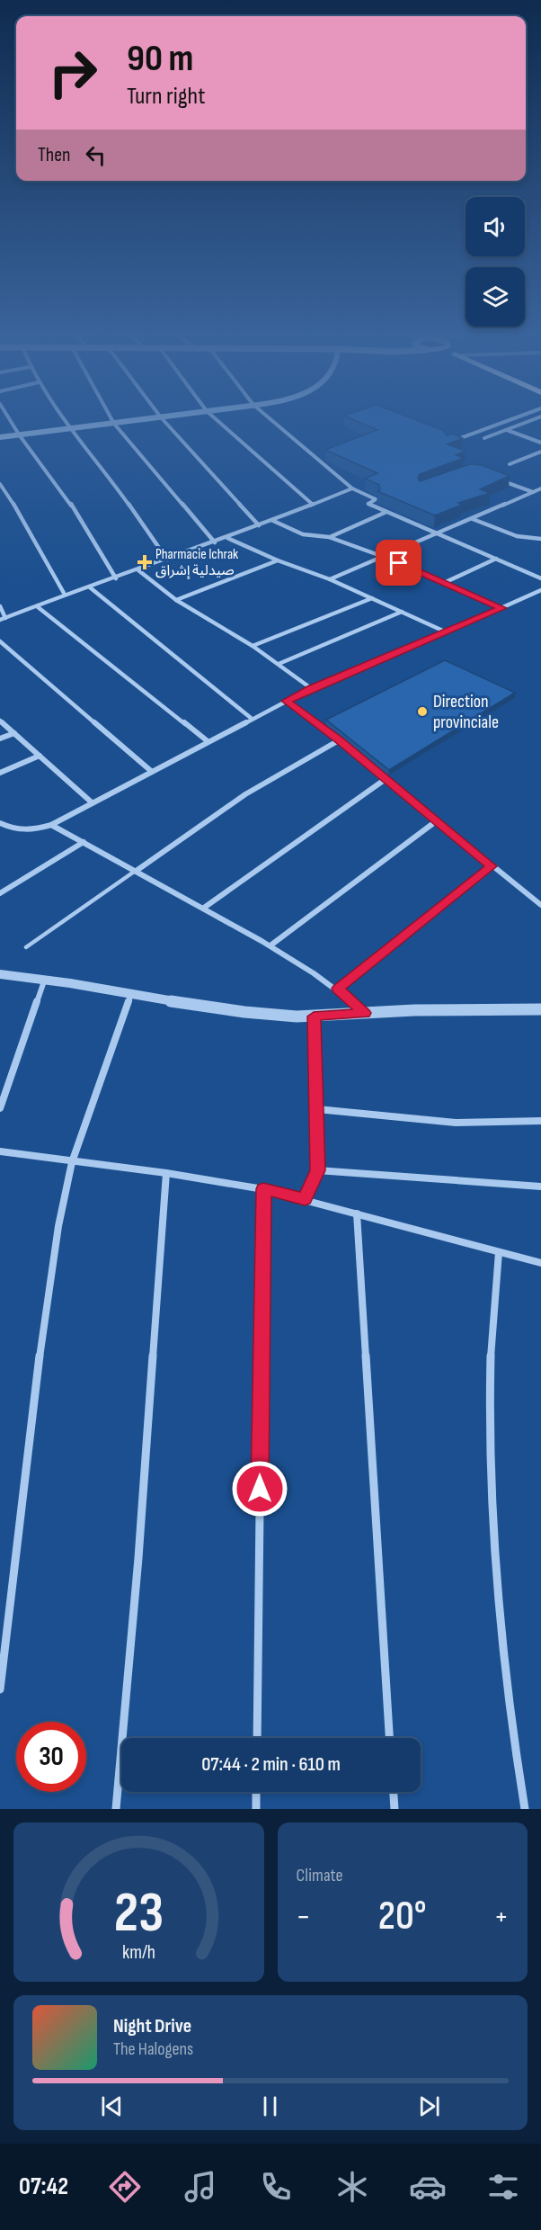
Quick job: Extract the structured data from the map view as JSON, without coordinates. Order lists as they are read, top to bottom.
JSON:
{
  "places": {
    "health": ["Pharmacie Ichrak صيدلية إشراق"],
    "other": ["Direction provinciale"]
  },
  "page": {
    "turn": ["90 m", "Turn right"],
    "then": "Then",
    "limit": "30",
    "trip": "07:44 · 2 min · 610 m",
    "tile": "Climate",
    "heat": ["−", "20°", "+"],
    "song": ["Night Drive", "The Halogens"],
    "tabs": "07:42",
    "gauge": ["23", "km/h"]
  }
}
